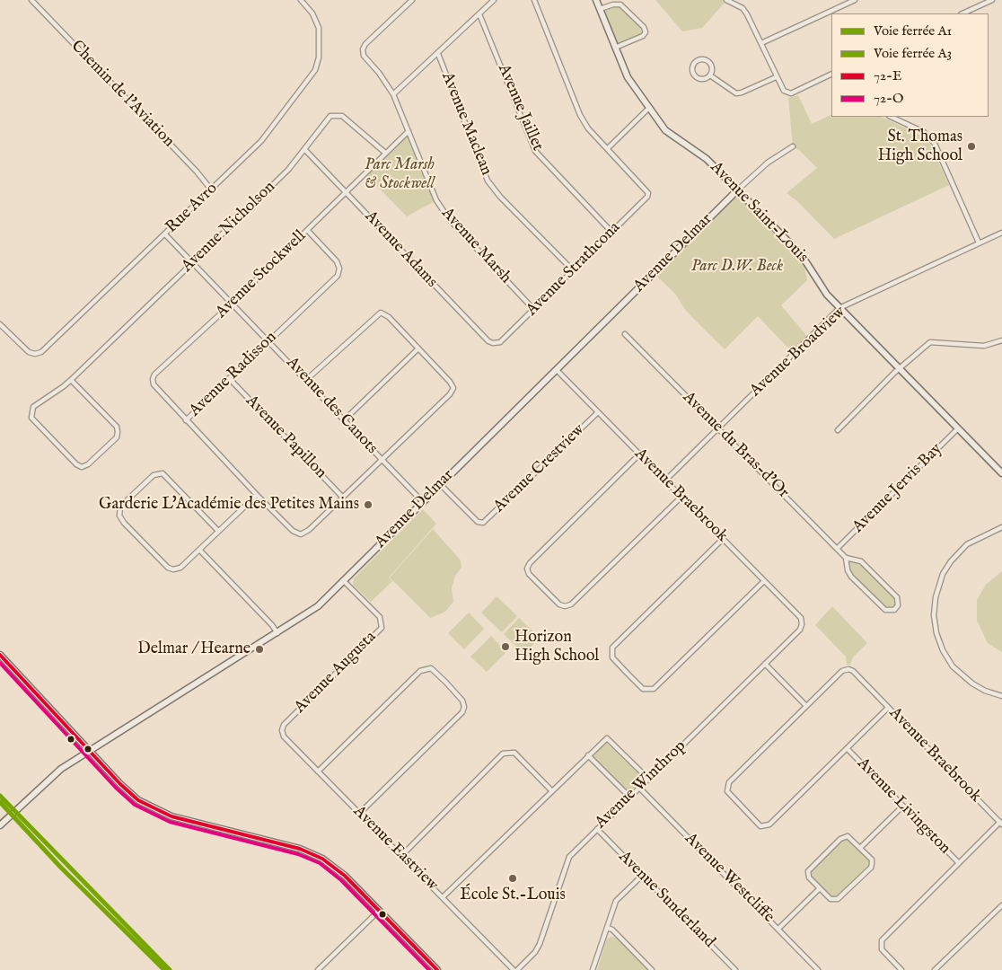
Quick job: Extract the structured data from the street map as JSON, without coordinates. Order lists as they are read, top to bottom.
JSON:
{
  "streets": {
    "street": [
      "Chemin de l'Aviation",
      "Avenue Jaillet",
      "Avenue Maclean",
      "Rue Avro",
      "Avenue Saint-Louis",
      "Avenue Nicholson",
      "Avenue Marsh",
      "Avenue Adams",
      "Avenue Delmar",
      "Avenue Strathcona",
      "Avenue Stockwell",
      "Avenue Broadview",
      "Avenue Radisson",
      "Avenue des Canots",
      "Avenue Papillon",
      "Avenue du Bras-d'Or",
      "Avenue Crestview",
      "Avenue Jervis Bay",
      "Avenue Braebrook",
      "Avenue Augusta",
      "Avenue Winthrop",
      "Avenue Livingston",
      "Avenue Eastview",
      "Avenue Westcliffe",
      "Avenue Sunderland"
    ]
  },
  "crossings": [
    ["Chemin de l'Aviation", "Rue Avro"],
    ["Avenue Jaillet", "Avenue Strathcona"],
    ["Avenue Maclean", "Avenue Strathcona"],
    ["Rue Avro", "Avenue des Canots"],
    ["Avenue Saint-Louis", "Avenue Delmar"],
    ["Avenue Saint-Louis", "Avenue Broadview"],
    ["Avenue Saint-Louis", "Avenue Jervis Bay"],
    ["Avenue Nicholson", "Avenue Adams"],
    ["Avenue Nicholson", "Avenue Stockwell"],
    ["Avenue Nicholson", "Avenue des Canots"],
    ["Avenue Marsh", "Avenue Strathcona"],
    ["Avenue Marsh", "Avenue Stockwell"],
    ["Avenue Adams", "Avenue Strathcona"],
    ["Avenue Adams", "Avenue Stockwell"],
    ["Avenue Delmar", "Avenue des Canots"],
    ["Avenue Delmar", "Avenue Crestview"],
    ["Avenue Delmar", "Avenue Braebrook"],
    ["Avenue Delmar", "Avenue Augusta"],
    ["Avenue Stockwell", "Avenue Radisson"],
    ["Avenue Stockwell", "Avenue des Canots"],
    ["Avenue Broadview", "Avenue du Bras-d'Or"],
    ["Avenue Broadview", "Avenue Braebrook"],
    ["Avenue Radisson", "Avenue des Canots"],
    ["Avenue Radisson", "Avenue Papillon"],
    ["Avenue du Bras-d'Or", "Avenue Jervis Bay"],
    ["Avenue Crestview", "Avenue Braebrook"],
    ["Avenue Braebrook", "Avenue Winthrop"],
    ["Avenue Augusta", "Avenue Eastview"],
    ["Avenue Winthrop", "Avenue Westcliffe"],
    ["Avenue Winthrop", "Avenue Sunderland"]
  ],
  "parks": ["Parc Marsh & Stockwell", "Parc D.W. Beck"],
  "places": [
    "St. Thomas High School",
    "Garderie L'Académie des Petites Mains",
    "Horizon High School",
    "Delmar / Hearne",
    "École St.-Louis"
  ],
  "lines": [
    "transit line 72-E",
    "transit line 72-O",
    "rail line A1",
    "rail line A3"
  ],
  "legend": [
    "Voie ferrée A1",
    "Voie ferrée A3",
    "72-E",
    "72-O"
  ]
}
